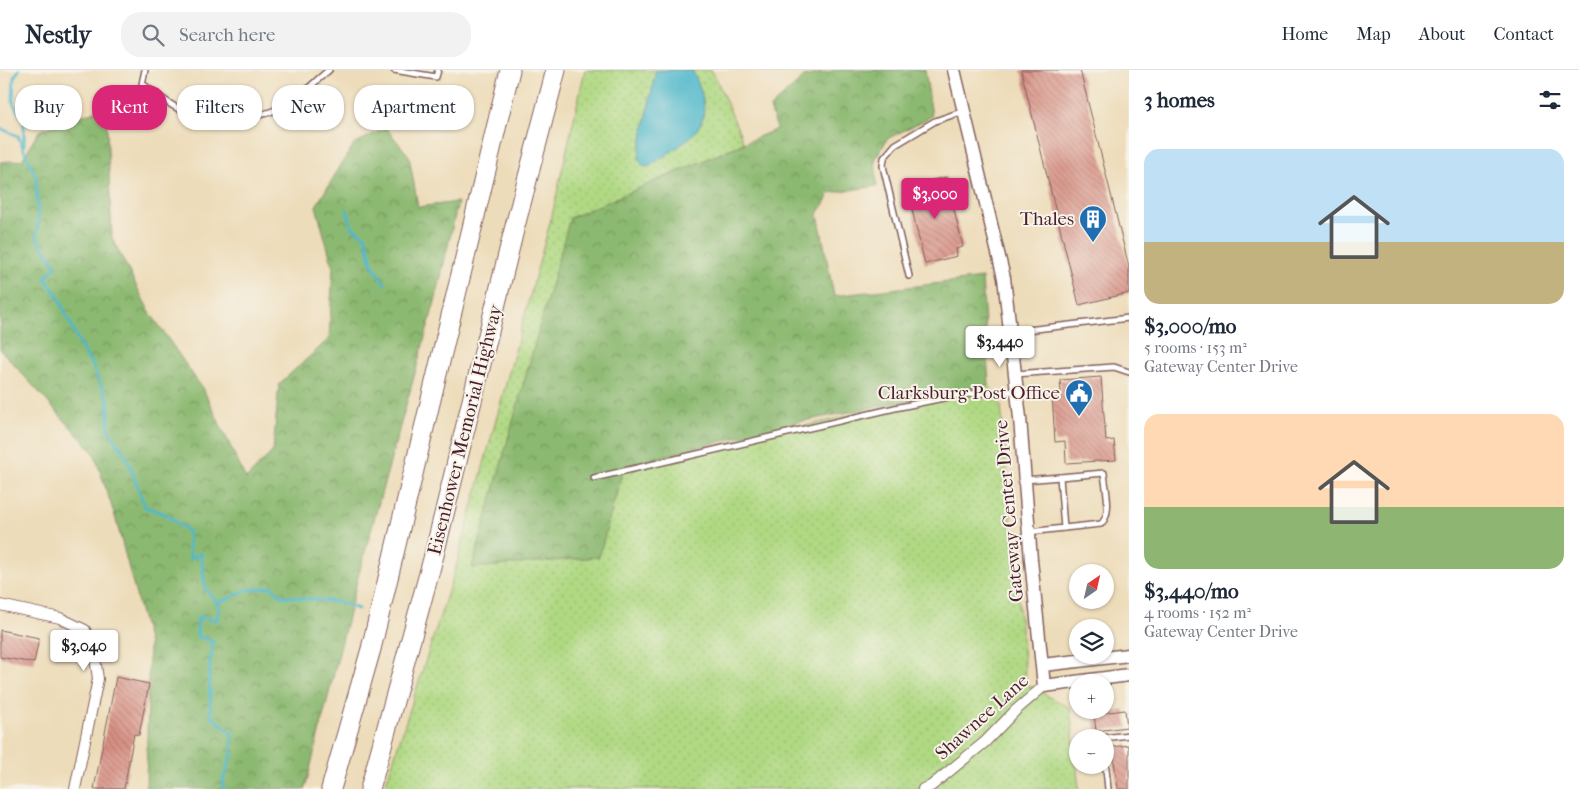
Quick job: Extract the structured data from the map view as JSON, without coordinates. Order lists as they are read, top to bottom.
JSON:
{
  "streets": {
    "highway": ["Eisenhower Memorial Highway"],
    "street": ["Gateway Center Drive", "Shawnee Lane"]
  },
  "crossings": [
    ["Gateway Center Drive", "Shawnee Lane"]
  ],
  "places": {
    "building": ["Thales"],
    "public building": ["Clarksburg Post Office"]
  },
  "north": "top right",
  "page": {
    "header": "Nestly",
    "search": "Search here",
    "nav": [
      "Home",
      "Map",
      "About",
      "Contact"
    ],
    "heading": "3 homes",
    "chip": [
      "Buy",
      "Rent",
      "Filters",
      "New",
      "Apartment"
    ],
    "list": [
      {
        "name": "$3,000/mo",
        "note": "5 rooms · 153 m² · Gateway Center Drive"
      },
      {
        "name": "$3,440/mo",
        "note": "4 rooms · 152 m² · Gateway Center Drive"
      }
    ],
    "price": ["$3,000", "$3,440", "$3,040"],
    "map_buttons": ["+", "−"]
  }
}
